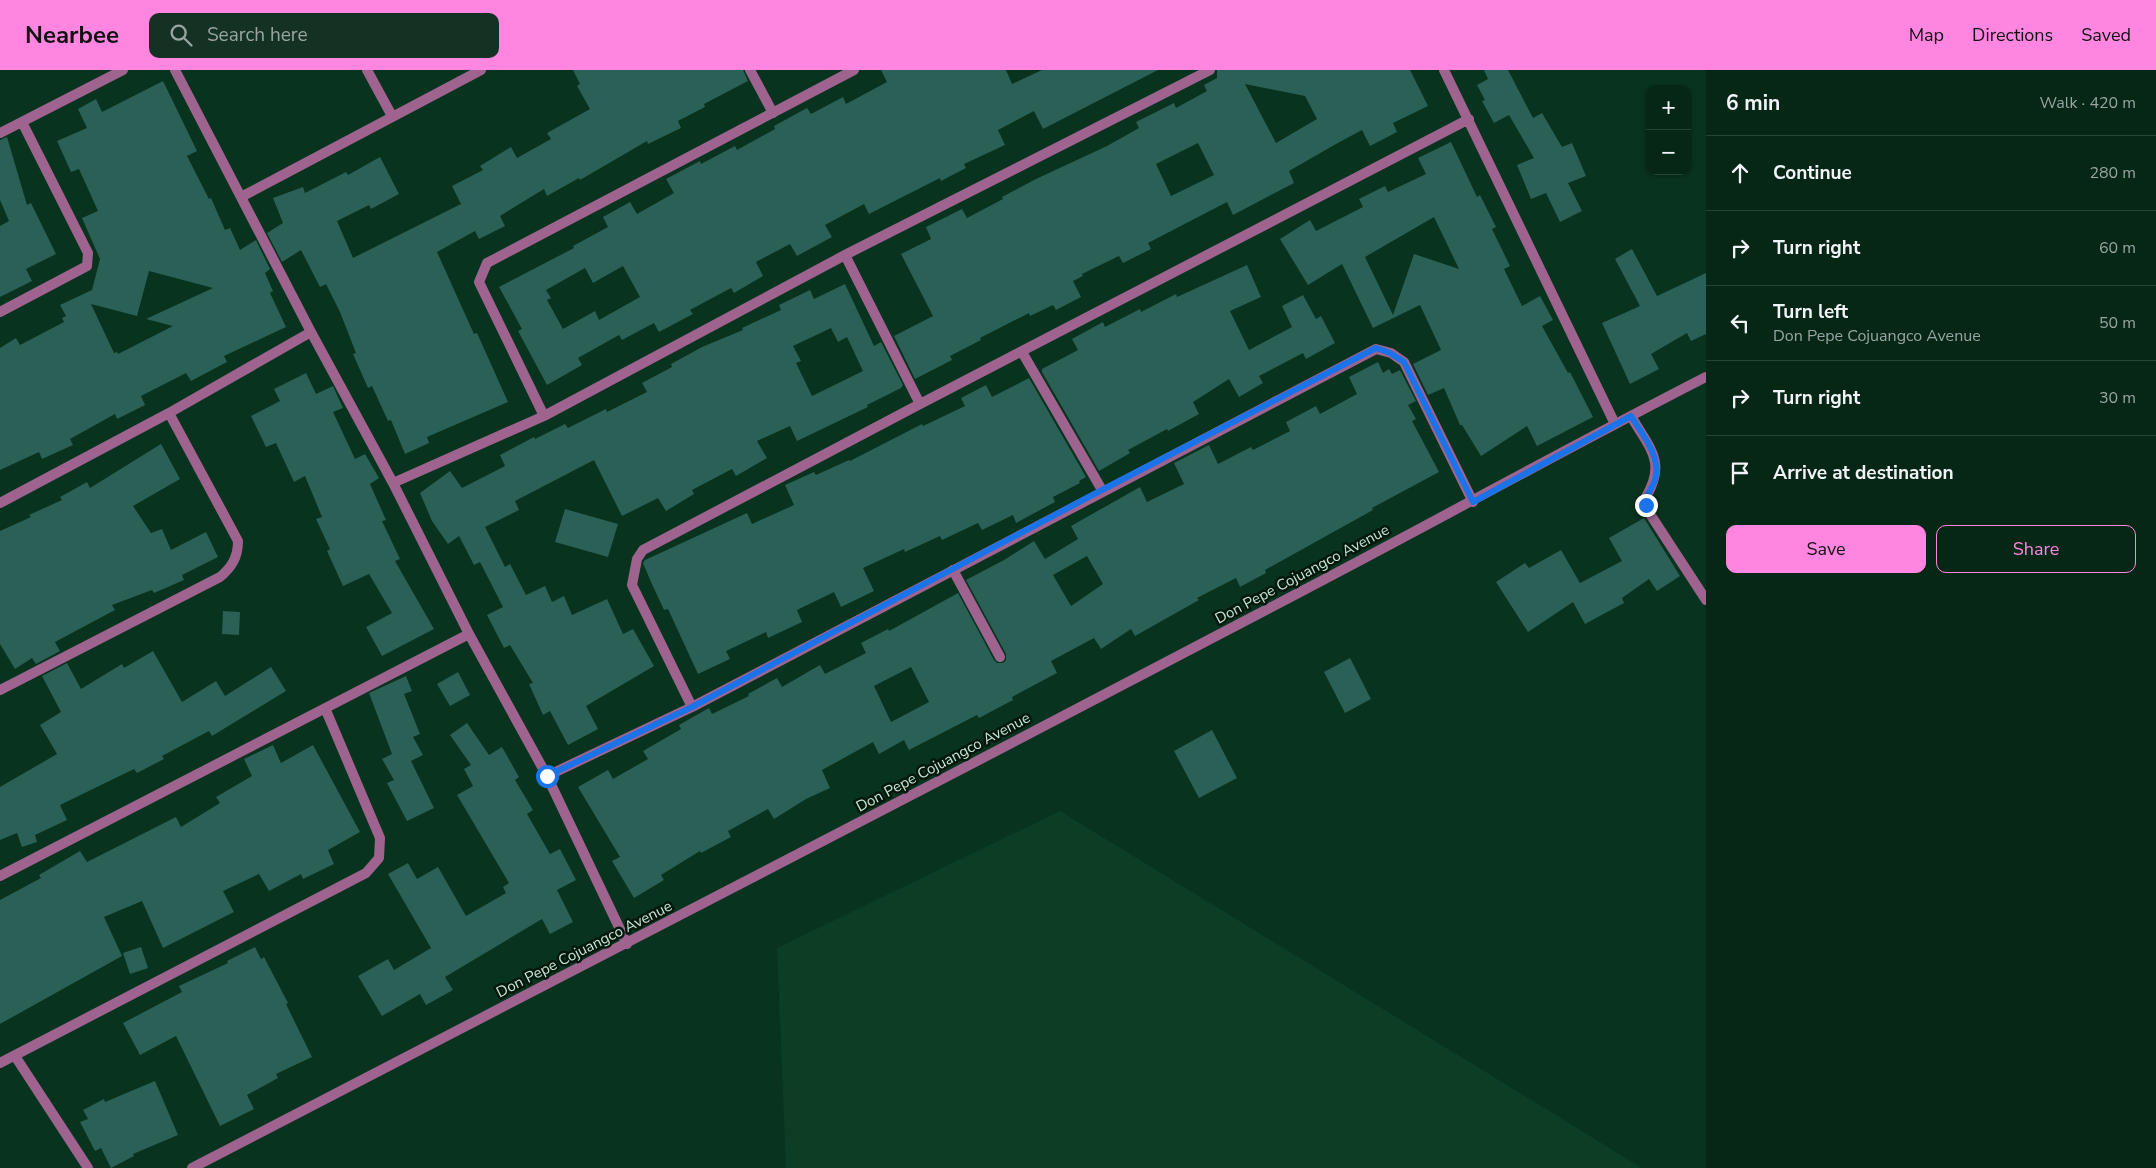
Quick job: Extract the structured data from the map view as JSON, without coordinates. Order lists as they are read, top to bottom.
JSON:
{
  "streets": {
    "street": ["Don Pepe Cojuangco Avenue"]
  },
  "page": {
    "header": "Nearbee",
    "search": "Search here",
    "nav": ["Map", "Directions", "Saved"],
    "heading": ["6 min", "Walk · 420 m"],
    "map_buttons": ["+", "−"],
    "list": [
      ["Continue", "280 m"],
      ["Turn right", "60 m"],
      ["Turn left", "Don Pepe Cojuangco Avenue", "50 m"],
      ["Turn right", "30 m"],
      "Arrive at destination"
    ],
    "buttons": ["Save", "Share"]
  }
}
